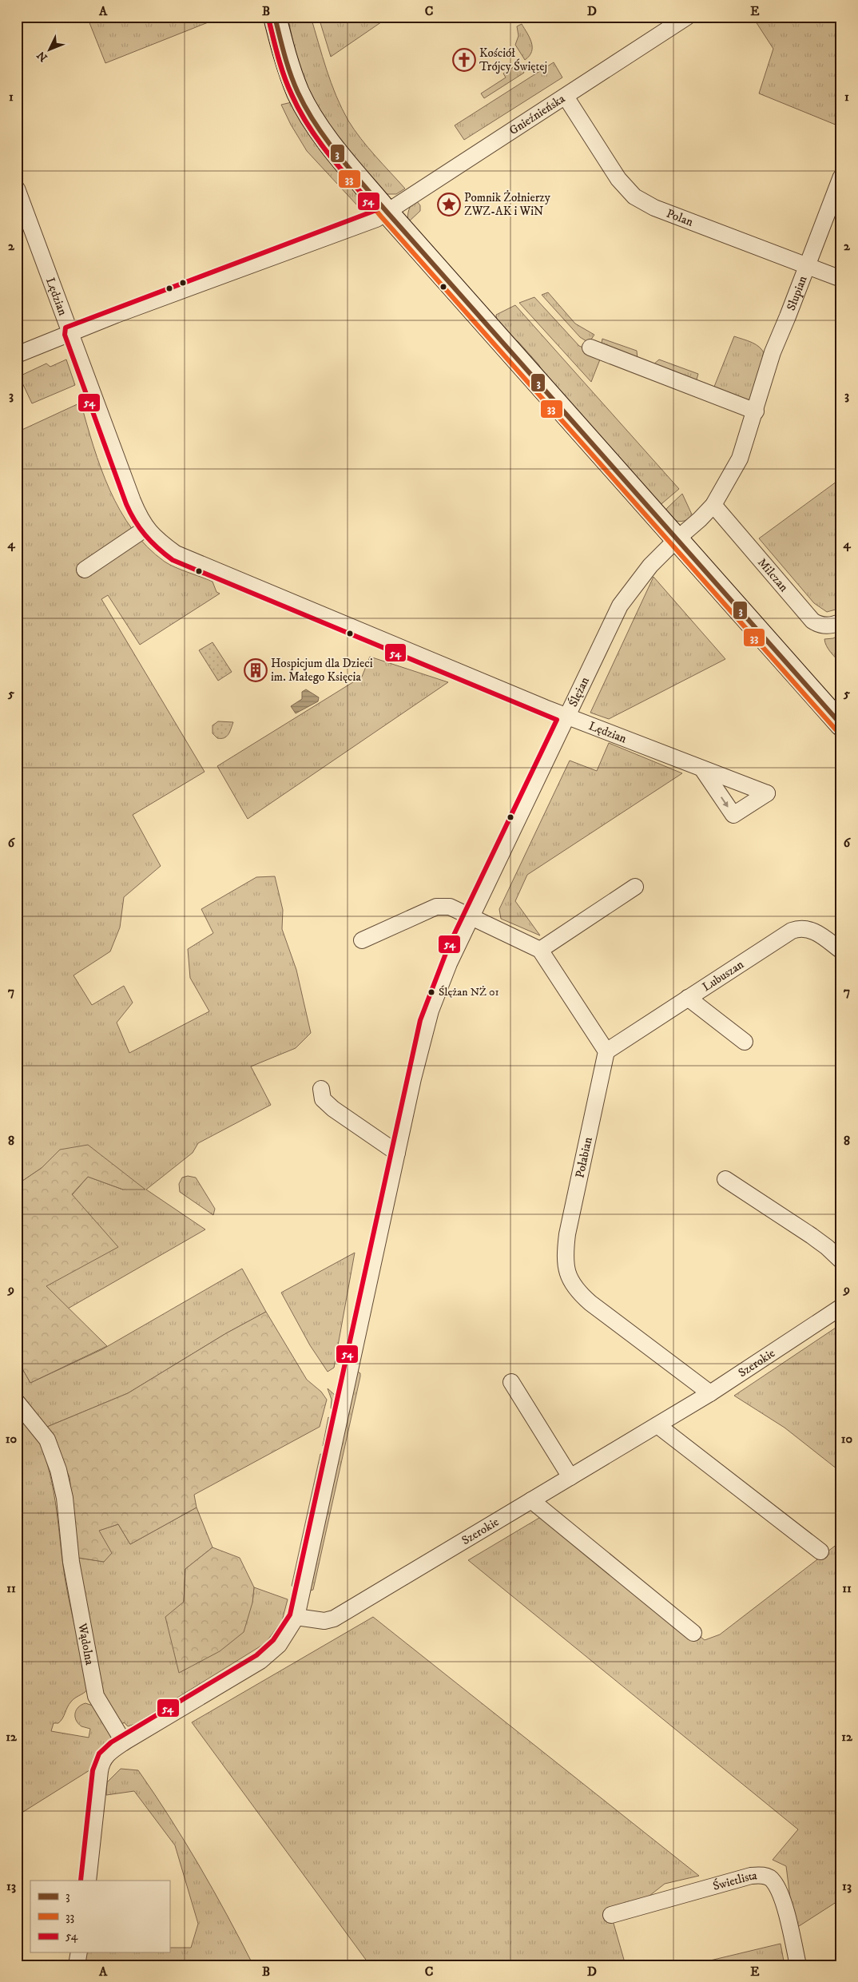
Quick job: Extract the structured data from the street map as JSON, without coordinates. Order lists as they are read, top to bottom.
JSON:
{
  "streets": {
    "street": [
      "Gnieźnieńska",
      "Polan",
      "Słupian",
      "Lędzian",
      "Milczan",
      "Ślężan",
      "Lubuszan",
      "Połabian",
      "Szerokie",
      "Wądolna",
      "Świetlista"
    ]
  },
  "crossings": [
    ["Gnieźnieńska", "Polan"],
    ["Gnieźnieńska", "Lędzian"],
    ["Polan", "Słupian"],
    ["Słupian", "Milczan"],
    ["Słupian", "Ślężan"],
    ["Lędzian", "Ślężan"],
    ["Ślężan", "Szerokie"],
    ["Lubuszan", "Połabian"],
    ["Połabian", "Szerokie"]
  ],
  "places": {
    "church": ["Kościół Trójcy Świętej"],
    "place": ["Pomnik Żołnierzy ZWZ-AK i WiN"],
    "building": ["Hospicjum dla Dzieci im. Małego Księcia"],
    "other": ["Ślężan NŻ 01"]
  },
  "lines": ["transit line 3", "transit line 33", "transit line 54"],
  "legend": ["3", "33", "54"],
  "north": "bottom left",
  "grid": {
    "columns": [
      "A",
      "B",
      "C",
      "D",
      "E"
    ],
    "rows": [
      "1",
      "2",
      "3",
      "4",
      "5",
      "6",
      "7",
      "8",
      "9",
      "10",
      "11",
      "12",
      "13"
    ]
  }
}
